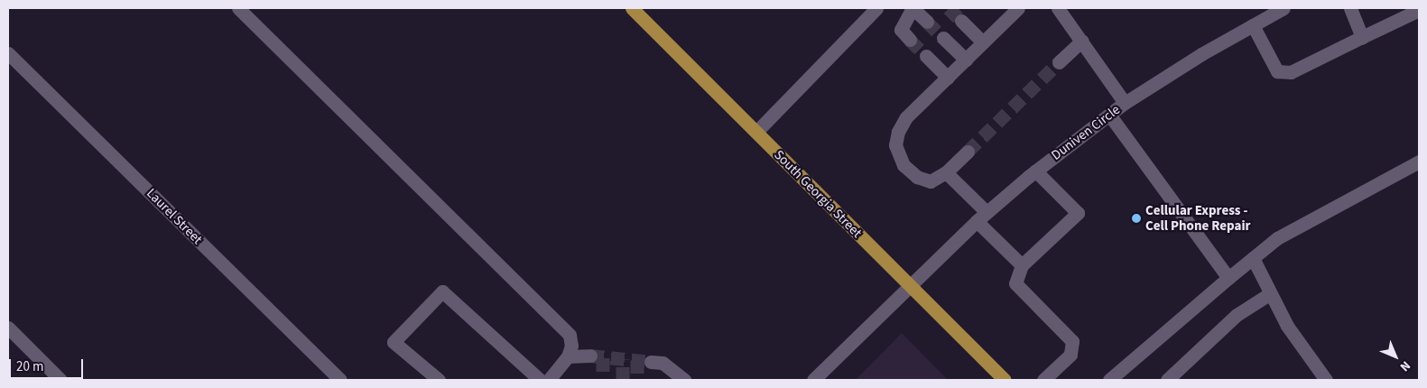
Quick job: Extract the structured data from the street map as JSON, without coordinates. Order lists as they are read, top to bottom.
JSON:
{
  "streets": {
    "main road": ["South Georgia Street"],
    "street": ["Duniven Circle", "Laurel Street"]
  },
  "crossings": [
    ["Duniven Circle", "South Georgia Street"]
  ],
  "places": ["Cellular Express - Cell Phone Repair"],
  "scale_bar": "20 m",
  "north": "bottom right"
}
